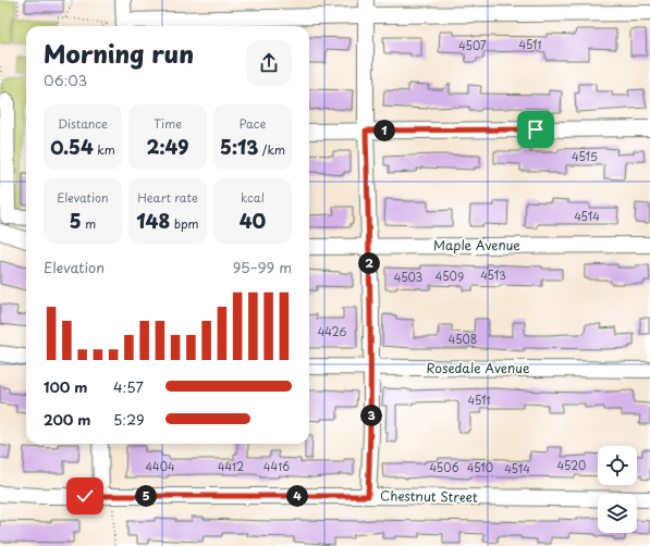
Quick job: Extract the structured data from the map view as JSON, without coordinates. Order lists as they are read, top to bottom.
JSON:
{
  "streets": {
    "street": ["Maple Avenue", "Rosedale Avenue", "Chestnut Street"]
  },
  "house_numbers": [
    "4511",
    "4507",
    "4515",
    "4514",
    "4513",
    "4509",
    "4503",
    "4426",
    "4508",
    "4511",
    "4520",
    "4404",
    "4412",
    "4416",
    "4506",
    "4510",
    "4514"
  ],
  "page": {
    "heading": ["Morning run", "06:03"],
    "stats": [
      ["Distance", "0.54 km"],
      ["Time", "2:49"],
      ["Pace", "5:13 /km"],
      ["Elevation", "5 m"],
      ["Heart rate", "148 bpm"],
      ["kcal", "40"]
    ],
    "pins": [
      "1",
      "2",
      "3",
      "4",
      "5"
    ],
    "chart": ["Elevation", "95–99 m"],
    "list": [
      {
        "name": "100 m",
        "note": "4:57"
      },
      {
        "name": "200 m",
        "note": "5:29"
      }
    ]
  }
}
